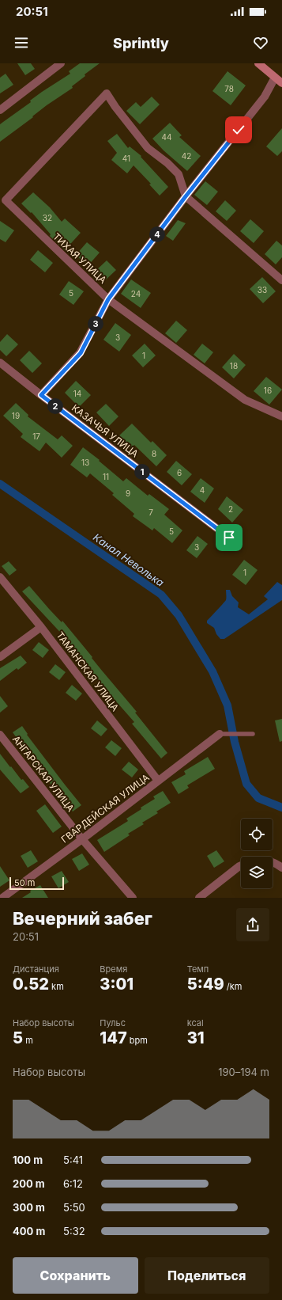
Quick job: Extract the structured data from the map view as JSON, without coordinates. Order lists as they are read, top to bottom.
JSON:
{
  "streets": {
    "street": [
      "ТИХАЯ УЛИЦА",
      "КАЗАЧЬЯ УЛИЦА",
      "ТАМАНСКАЯ УЛИЦА",
      "АНГАРСКАЯ УЛИЦА",
      "ГВАРДЕЙСКАЯ УЛИЦА"
    ]
  },
  "crossings": [
    ["ТАМАНСКАЯ УЛИЦА", "ГВАРДЕЙСКАЯ УЛИЦА"],
    ["АНГАРСКАЯ УЛИЦА", "ГВАРДЕЙСКАЯ УЛИЦА"]
  ],
  "water": ["Канал Неволька"],
  "house_numbers": [
    "78",
    "44",
    "42",
    "41",
    "32",
    "33",
    "5",
    "24",
    "3",
    "1",
    "18",
    "16",
    "14",
    "19",
    "17",
    "8",
    "13",
    "6",
    "11",
    "4",
    "9",
    "2",
    "7",
    "5",
    "3",
    "1"
  ],
  "scale_bar": "50 m",
  "page": {
    "status": "20:51",
    "header": "Sprintly",
    "pins": [
      "4",
      "3",
      "2",
      "1"
    ],
    "scale": "50 m",
    "heading": ["Вечерний забег", "20:51"],
    "stats": [
      ["Дистанция", "0.52 km"],
      ["Время", "3:01"],
      ["Темп", "5:49 /km"],
      ["Набор высоты", "5 m"],
      ["Пульс", "147 bpm"],
      ["kcal", "31"]
    ],
    "chart": ["Набор высоты", "190–194 m"],
    "list": [
      {
        "name": "100 m",
        "note": "5:41"
      },
      {
        "name": "200 m",
        "note": "6:12"
      },
      {
        "name": "300 m",
        "note": "5:50"
      },
      {
        "name": "400 m",
        "note": "5:32"
      }
    ],
    "buttons": ["Сохранить", "Поделиться"]
  }
}
